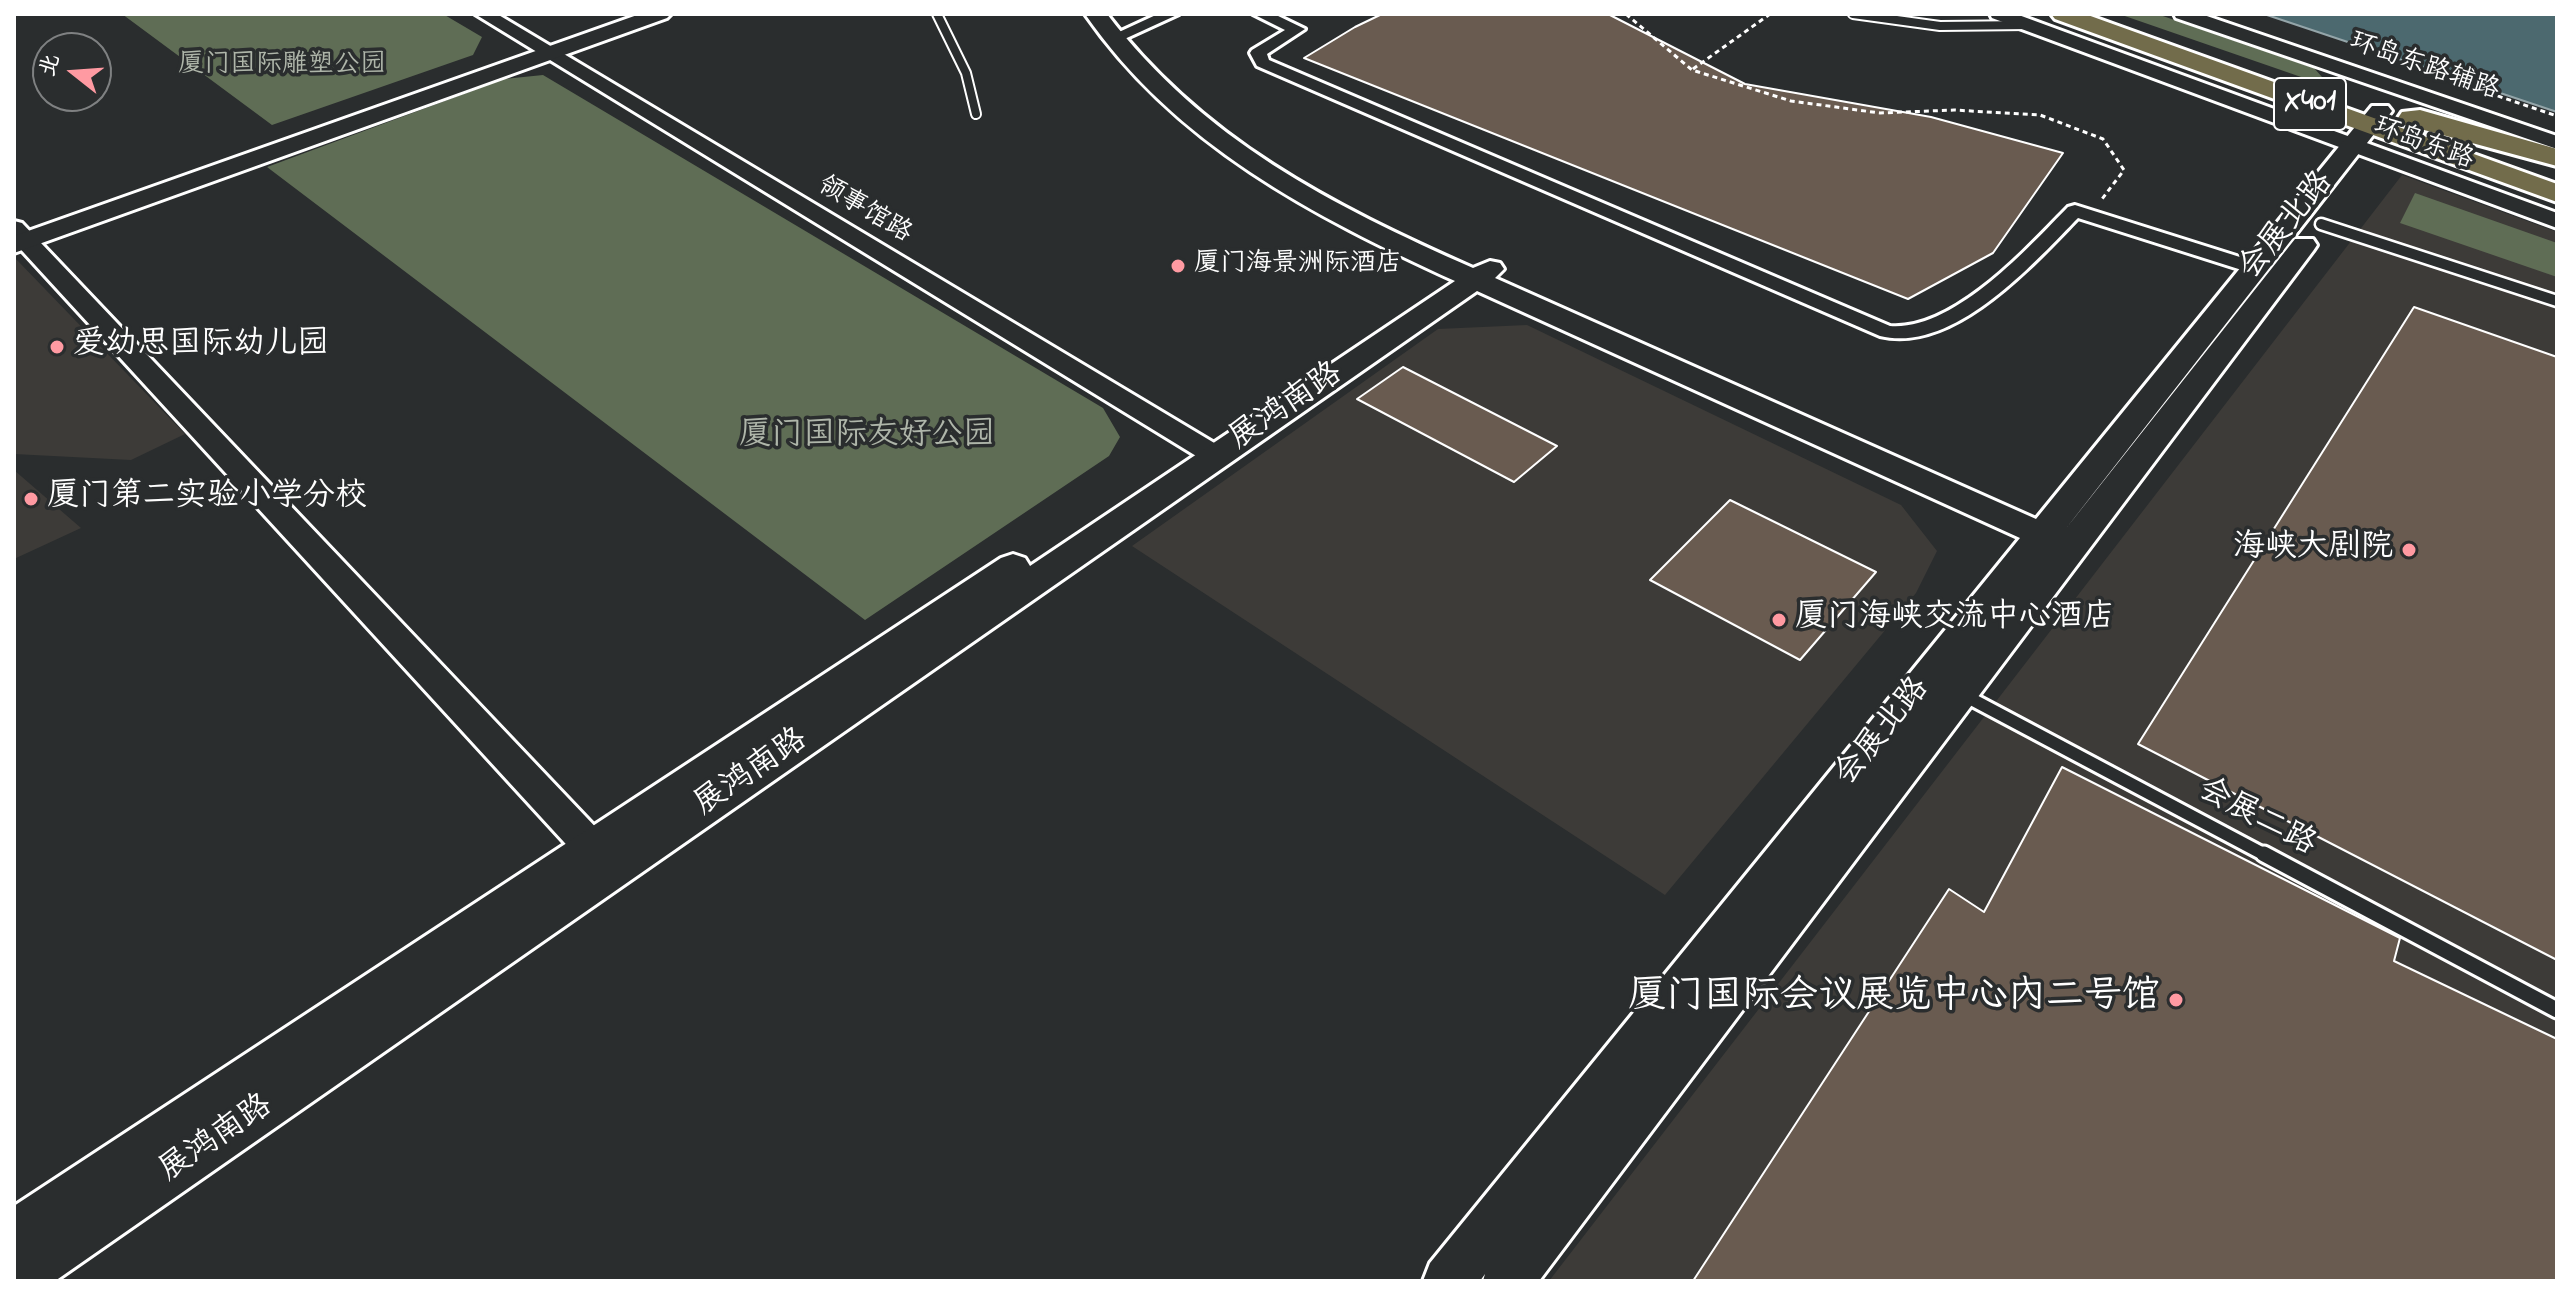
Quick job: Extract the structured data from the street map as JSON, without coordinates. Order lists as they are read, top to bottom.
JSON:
{
  "streets": {
    "main road": [
      "X401",
      "环岛东路",
      "会展北路",
      "展鸿南路"
    ],
    "street": ["环岛东路辅路", "领事馆路"],
    "lane": ["会展二路"]
  },
  "crossings": [
    ["环岛东路", "会展北路"],
    ["领事馆路", "展鸿南路"],
    ["会展北路", "会展二路"]
  ],
  "parks": ["厦门国际雕塑公园", "厦门国际友好公园"],
  "places": [
    "厦门海景洲际酒店",
    "爱幼思国际幼儿园",
    "厦门第二实验小学分校",
    "海峡大剧院",
    "厦门海峡交流中心酒店",
    "厦门国际会议展览中心内二号馆"
  ],
  "north": "left"
}
